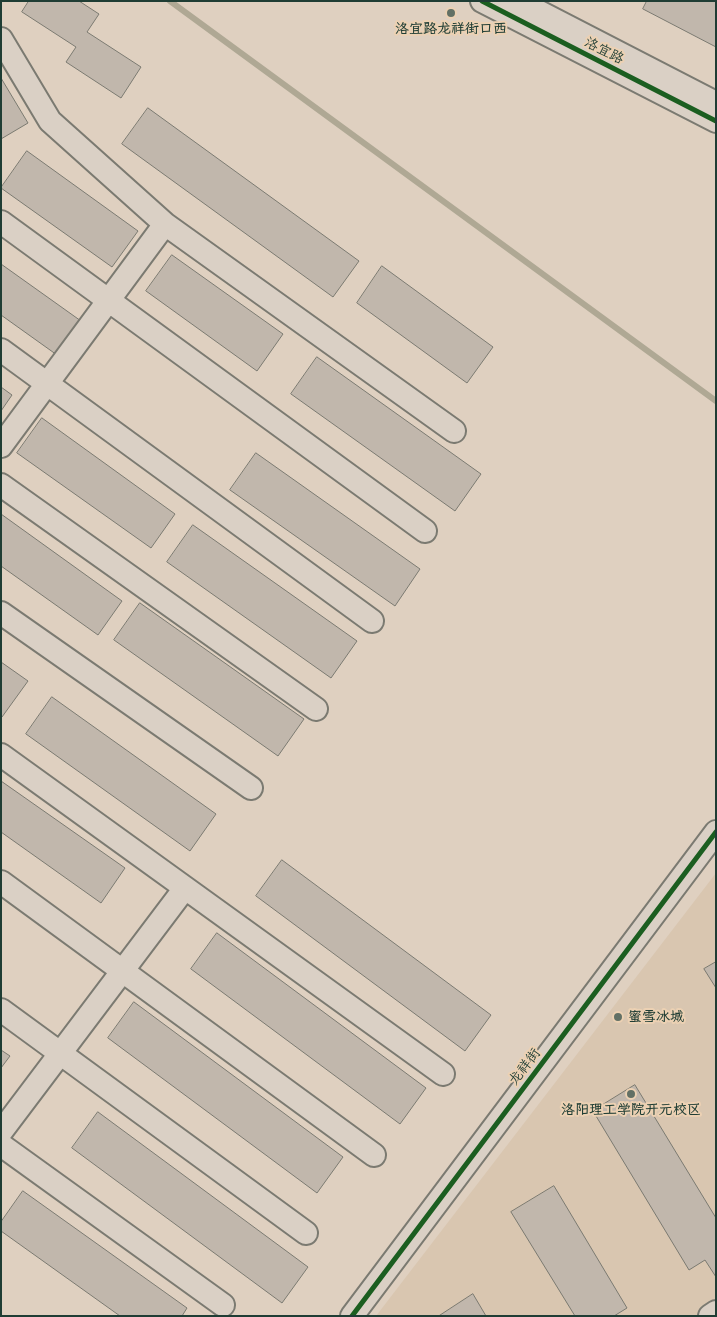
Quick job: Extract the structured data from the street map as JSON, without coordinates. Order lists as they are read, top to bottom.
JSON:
{
  "streets": {
    "street": ["洛宜路", "龙祥街"]
  },
  "places": ["洛宜路龙祥街口西", "蜜雪冰城", "洛阳理工学院开元校区"]
}
